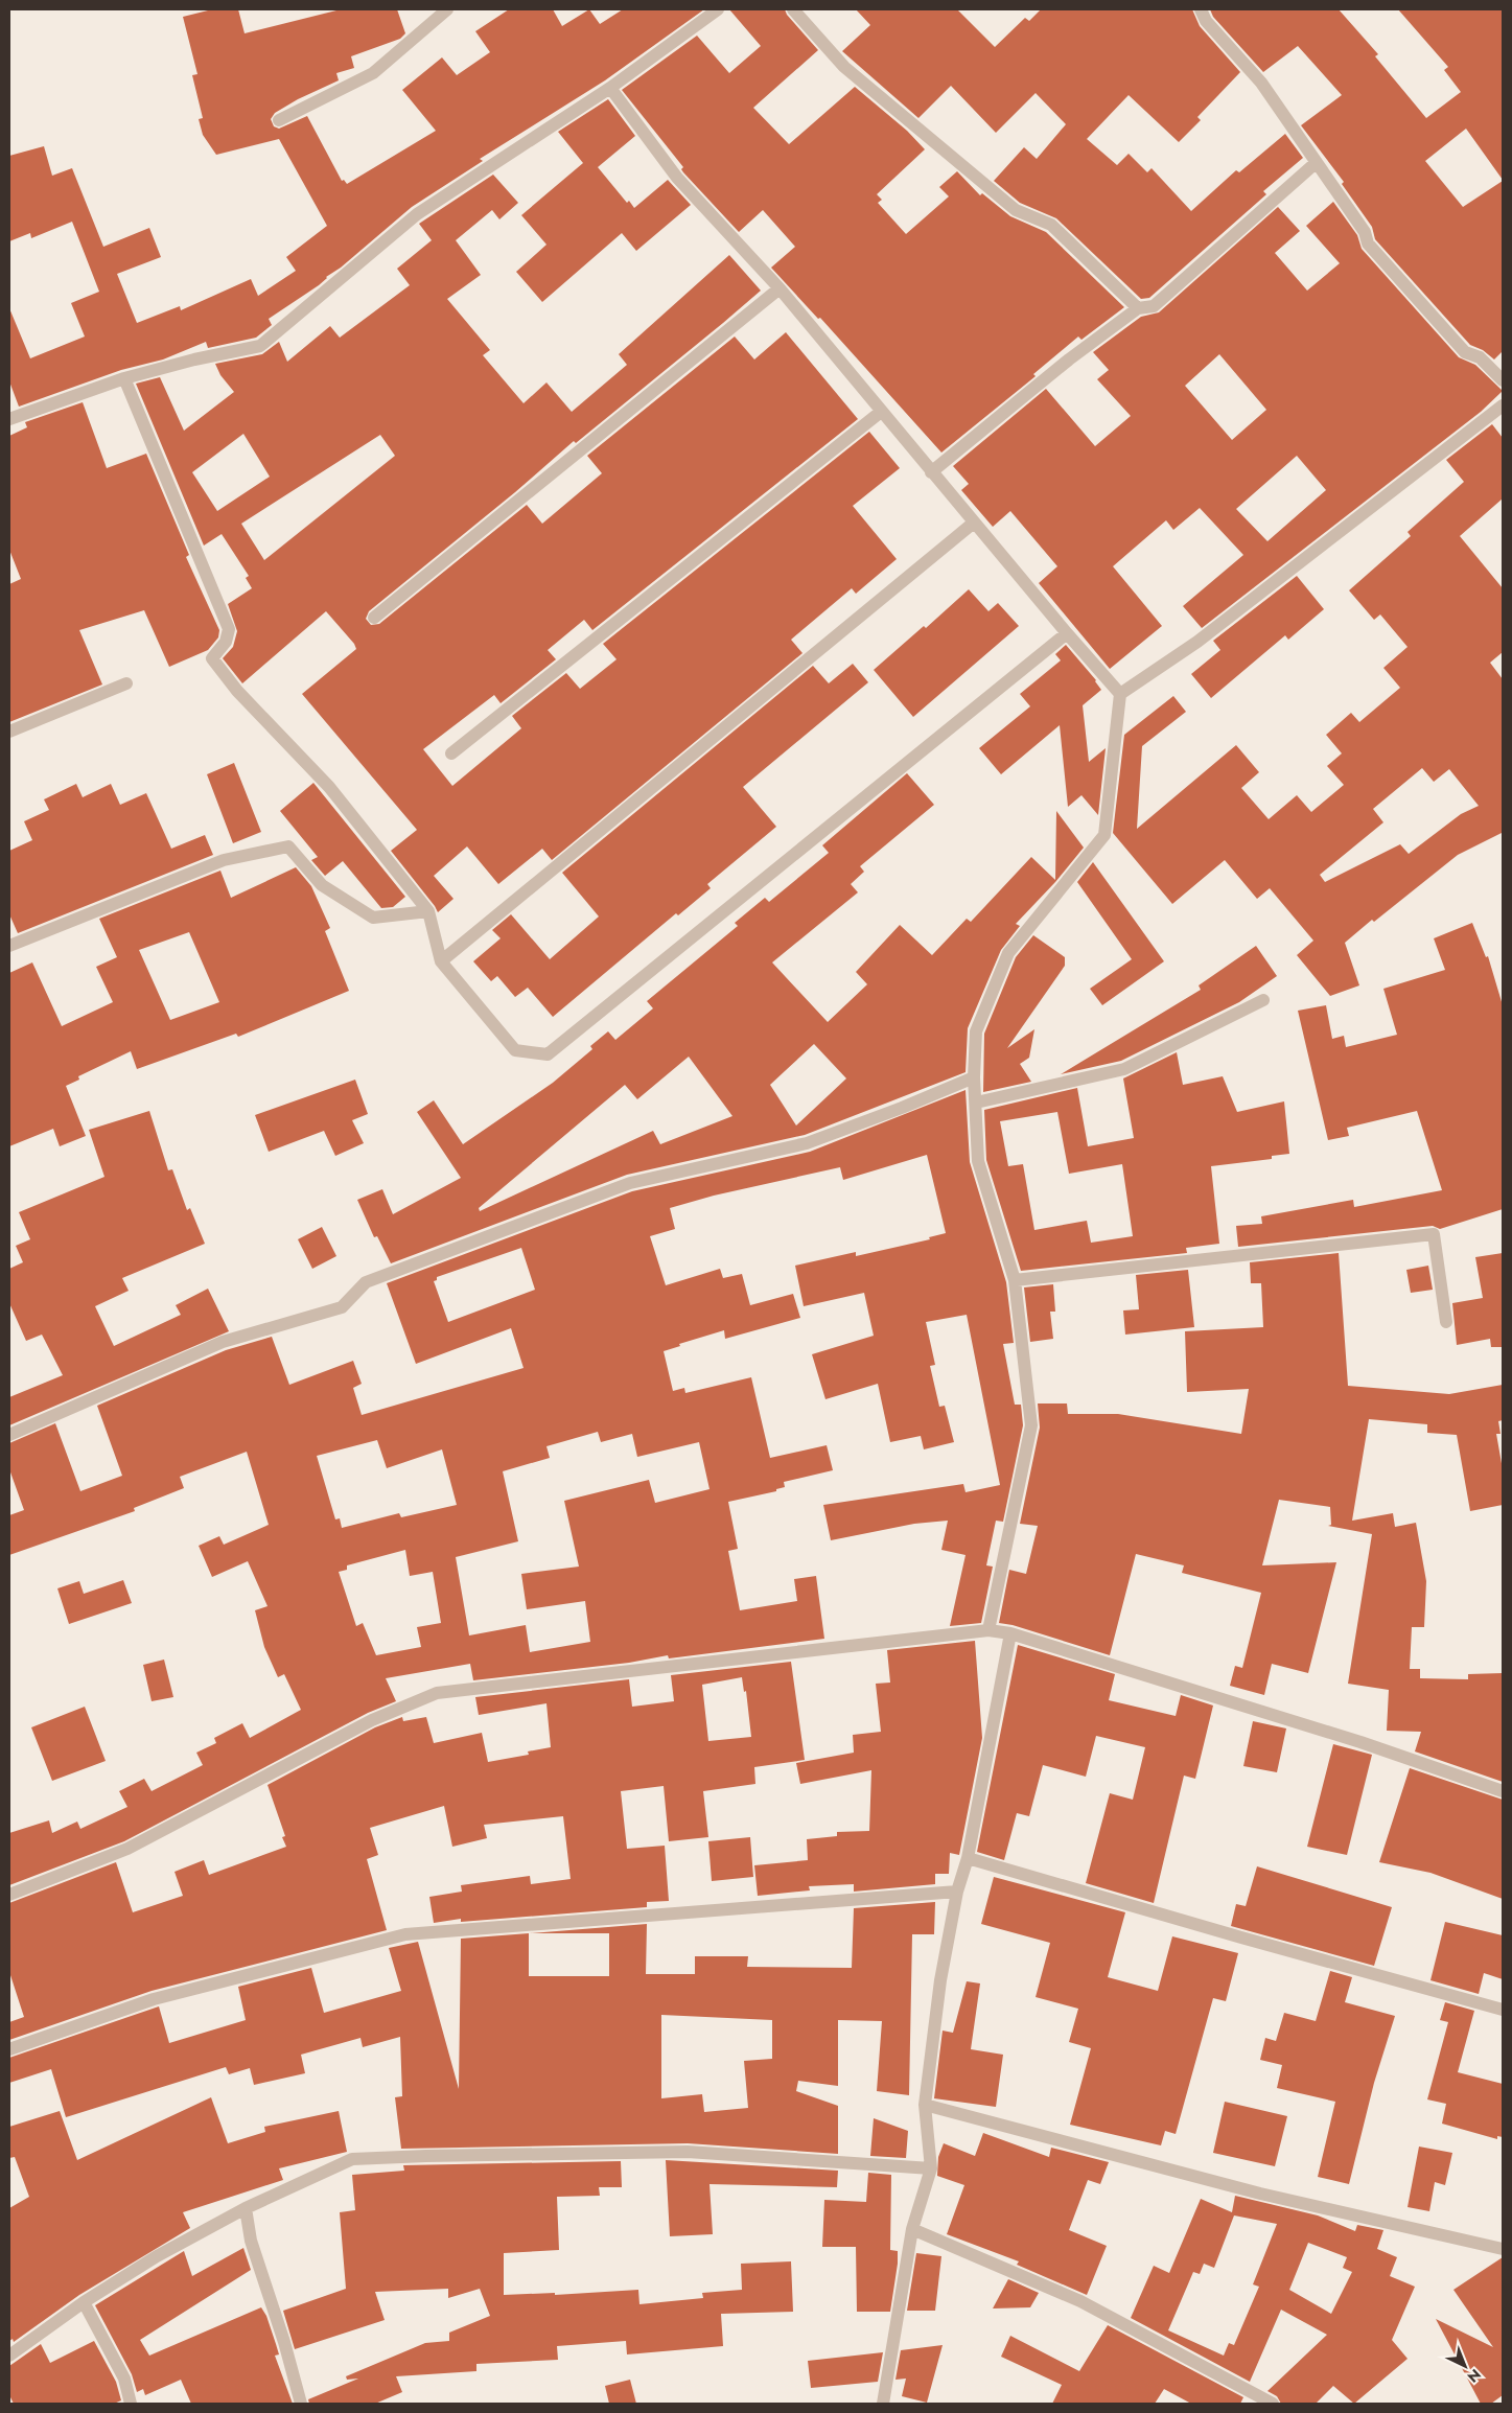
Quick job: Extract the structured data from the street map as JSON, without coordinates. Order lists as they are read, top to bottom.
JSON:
{
  "north": "bottom right"
}
